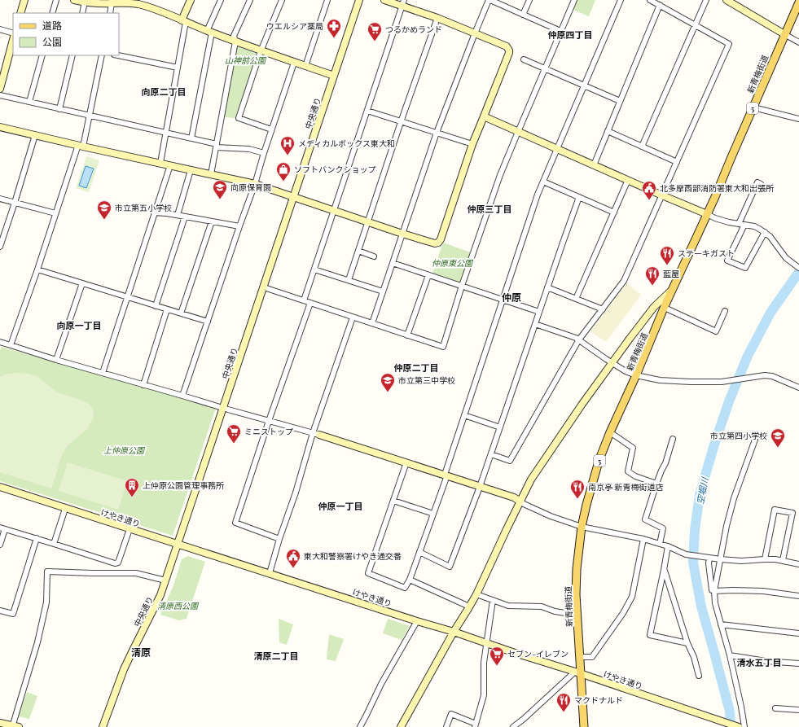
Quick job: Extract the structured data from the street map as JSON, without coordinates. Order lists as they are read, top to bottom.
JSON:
{
  "streets": {
    "main road": ["新青梅街道", "5"],
    "street": ["中央通り", "けやき通り"]
  },
  "crossings": [
    ["新青梅街道", "けやき通り"],
    ["中央通り", "けやき通り"]
  ],
  "districts": [
    "仲原四丁目",
    "向原二丁目",
    "仲原三丁目",
    "仲原",
    "向原一丁目",
    "仲原二丁目",
    "仲原一丁目",
    "清原",
    "清原二丁目",
    "清水五丁目"
  ],
  "water": ["空堀川"],
  "parks": [
    "山神前公園",
    "仲原東公園",
    "上仲原公園",
    "清原西公園"
  ],
  "places": {
    "pharmacy": ["ウエルシア薬局"],
    "supermarket": ["つるかめランド", "ミニストップ", "セブン-イレブン"],
    "hospital": ["メディカルボックス東大和"],
    "shop": ["ソフトバンクショップ"],
    "school or university": [
      "向原保育園",
      "市立第五小学校",
      "市立第三中学校",
      "市立第四小学校"
    ],
    "public building": ["北多摩西部消防署東大和出張所", "東大和警察署けやき通交番"],
    "restaurant": [
      "ステーキガスト",
      "藍屋",
      "南京亭 新青梅街道店",
      "マクドナルド"
    ],
    "building": ["上仲原公園管理事務所"]
  },
  "legend": ["道路", "公園"]
}
